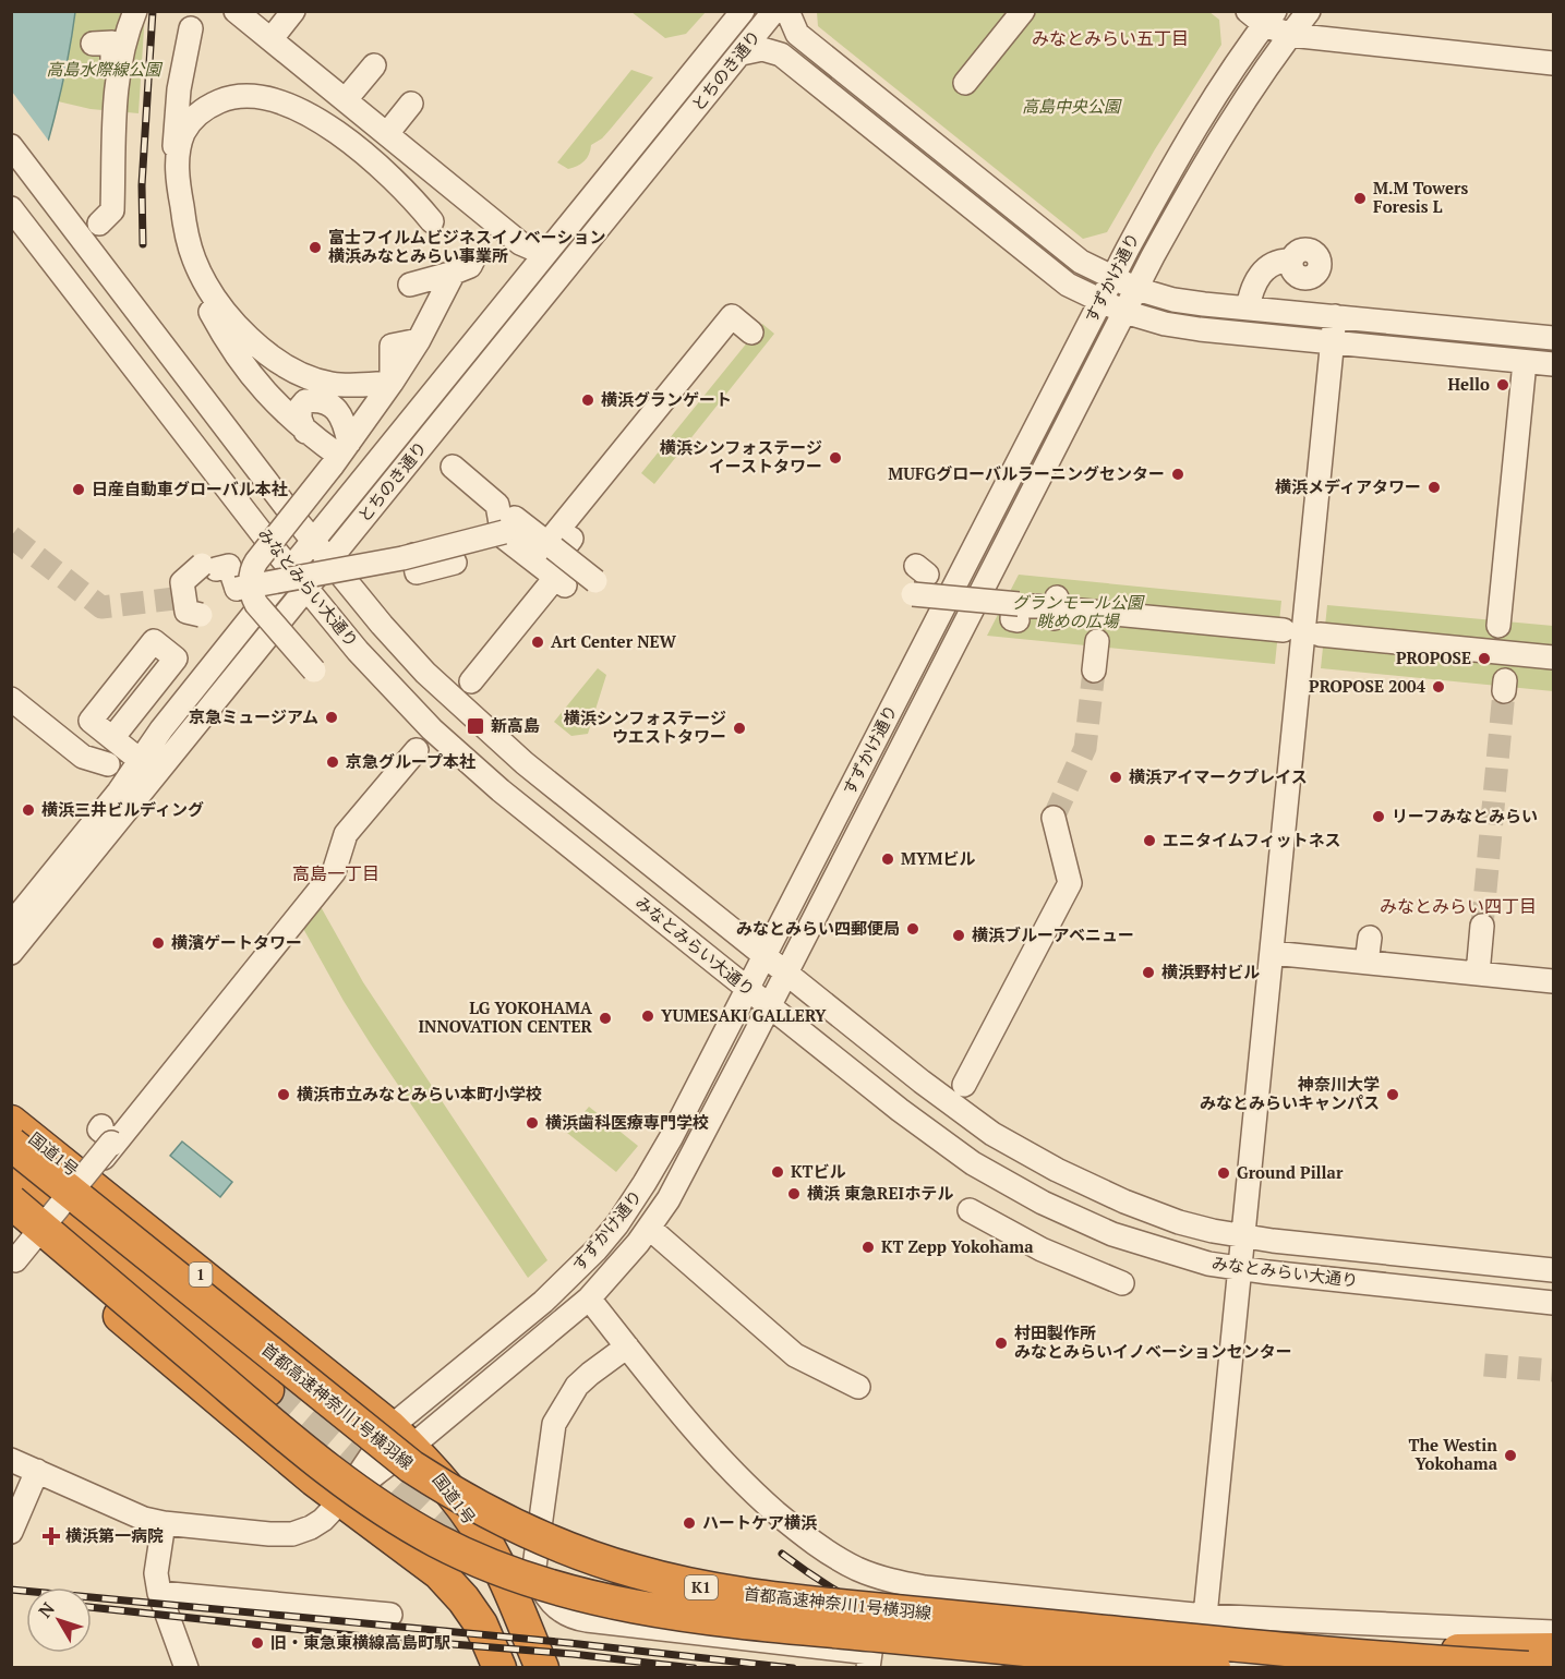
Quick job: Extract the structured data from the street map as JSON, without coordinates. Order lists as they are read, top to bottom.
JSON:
{
  "streets": {
    "highway": [
      "国道1号",
      "1",
      "首都高速神奈川1号横羽線",
      "K1"
    ],
    "street": ["とちのき通り", "すずかけ通り", "みなとみらい大通り"]
  },
  "crossings": [
    ["とちのき通り", "みなとみらい大通り"],
    ["すずかけ通り", "みなとみらい大通り"],
    ["すずかけ通り", "国道1号"]
  ],
  "districts": ["みなとみらい五丁目", "高島一丁目", "みなとみらい四丁目"],
  "parks": ["高島水際線公園", "高島中央公園", "グランモール公園 眺めの広場"],
  "places": {
    "other": [
      "M.M Towers Foresis L",
      "富士フイルムビジネスイノベーション 横浜みなとみらい事業所",
      "Hello",
      "横浜グランゲート",
      "横浜シンフォステージ イーストタワー",
      "MUFGグローバルラーニングセンター",
      "横浜メディアタワー",
      "日産自動車グローバル本社",
      "Art Center NEW",
      "PROPOSE",
      "PROPOSE 2004",
      "京急ミュージアム",
      "横浜シンフォステージ ウエストタワー",
      "京急グループ本社",
      "横浜アイマークプレイス",
      "横浜三井ビルディング",
      "リーフみなとみらい",
      "エニタイムフィットネス",
      "MYMビル",
      "みなとみらい四郵便局",
      "横浜ブルーアベニュー",
      "横濱ゲートタワー",
      "横浜野村ビル",
      "YUMESAKI GALLERY",
      "LG YOKOHAMA INNOVATION CENTER",
      "横浜市立みなとみらい本町小学校",
      "神奈川大学 みなとみらいキャンパス",
      "横浜歯科医療専門学校",
      "KTビル",
      "Ground Pillar",
      "横浜 東急REIホテル",
      "KT Zepp Yokohama",
      "村田製作所 みなとみらいイノベーションセンター",
      "The Westin Yokohama",
      "ハートケア横浜",
      "旧・東急東横線高島町駅"
    ],
    "transit": ["新高島"],
    "health": ["横浜第一病院"]
  },
  "north": "top left"
}
